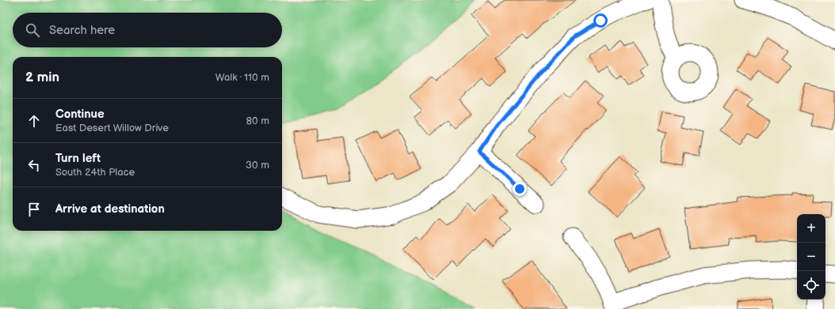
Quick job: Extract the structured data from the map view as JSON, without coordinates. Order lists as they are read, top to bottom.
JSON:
{
  "page": {
    "search": "Search here",
    "heading": ["2 min", "Walk · 110 m"],
    "list": [
      ["Continue", "East Desert Willow Drive", "80 m"],
      ["Turn left", "South 24th Place", "30 m"],
      "Arrive at destination"
    ],
    "map_buttons": ["+", "−"]
  }
}
